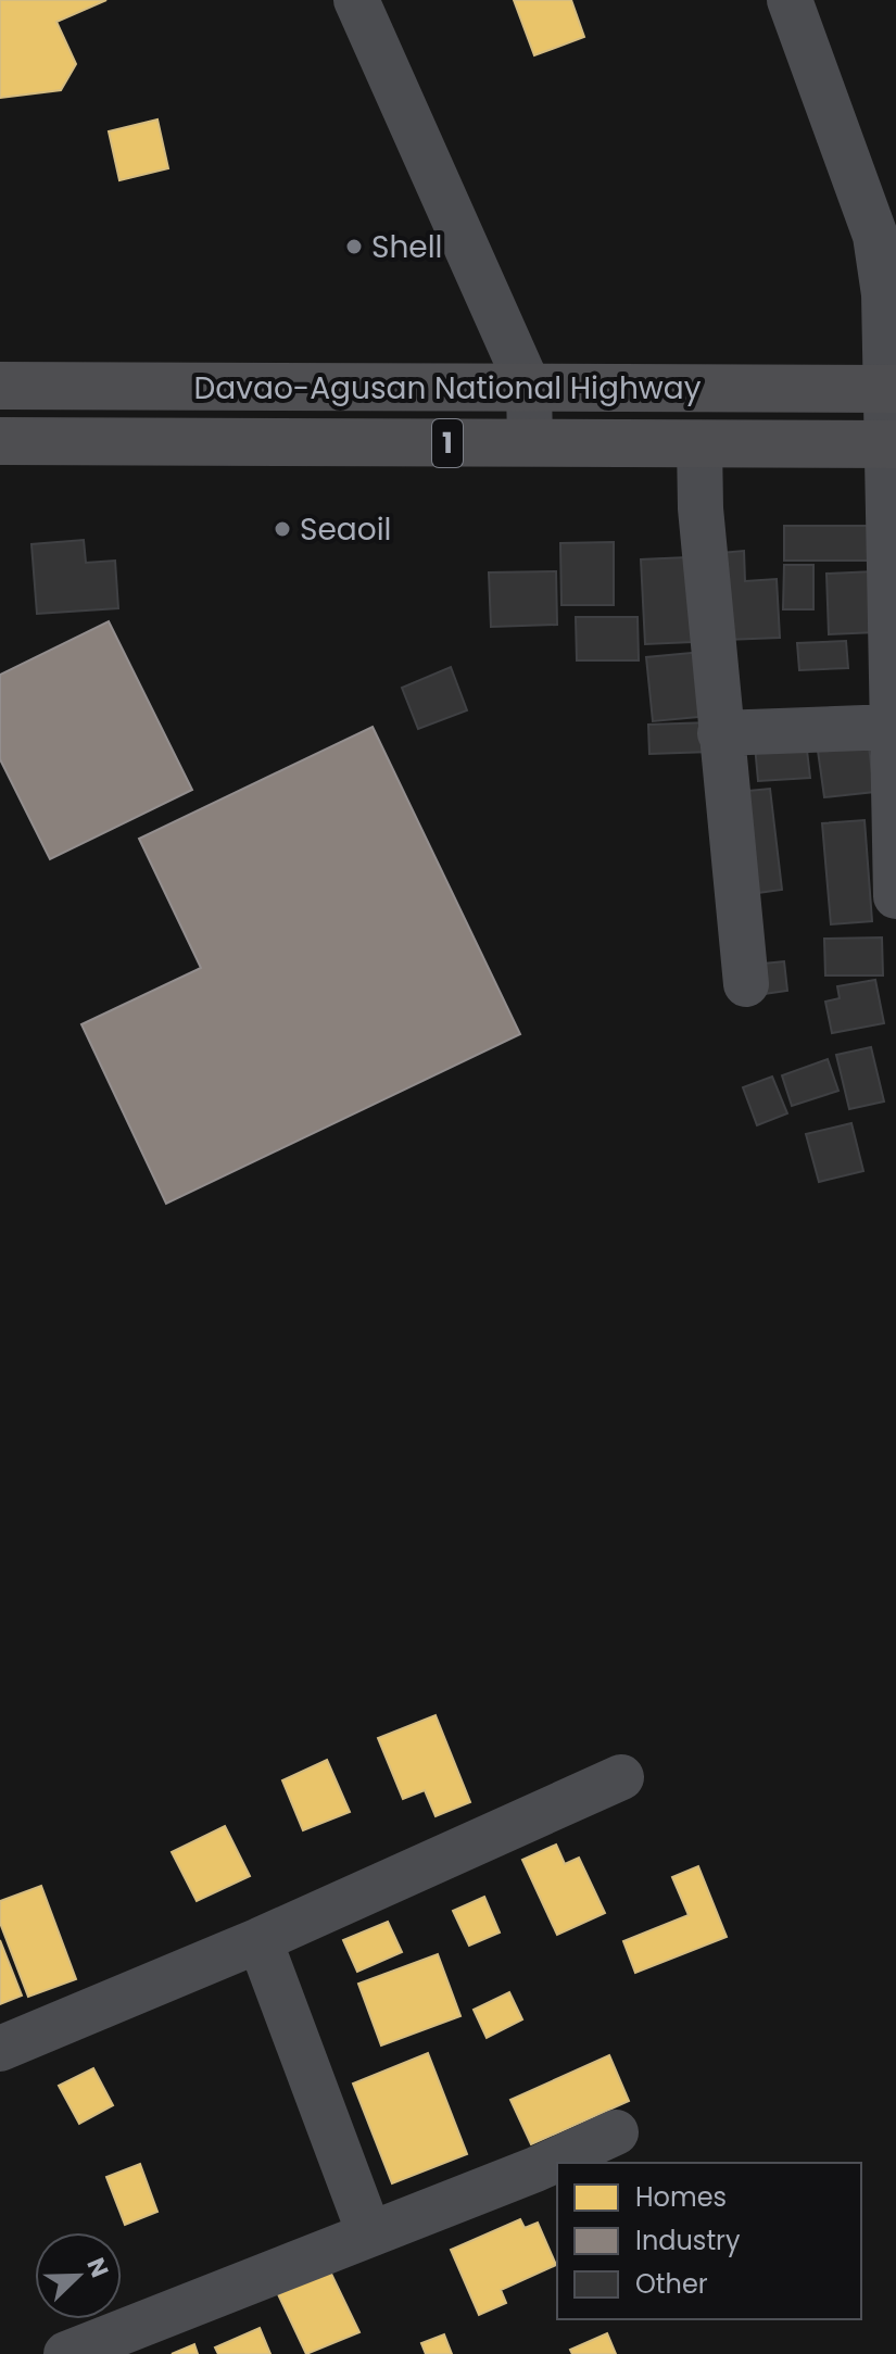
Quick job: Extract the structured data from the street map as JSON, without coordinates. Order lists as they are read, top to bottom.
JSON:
{
  "streets": {
    "highway": ["Davao-Agusan National Highway", "1"]
  },
  "places": ["Shell", "Seaoil"],
  "legend": ["Homes", "Industry", "Other"],
  "north": "top right"
}
